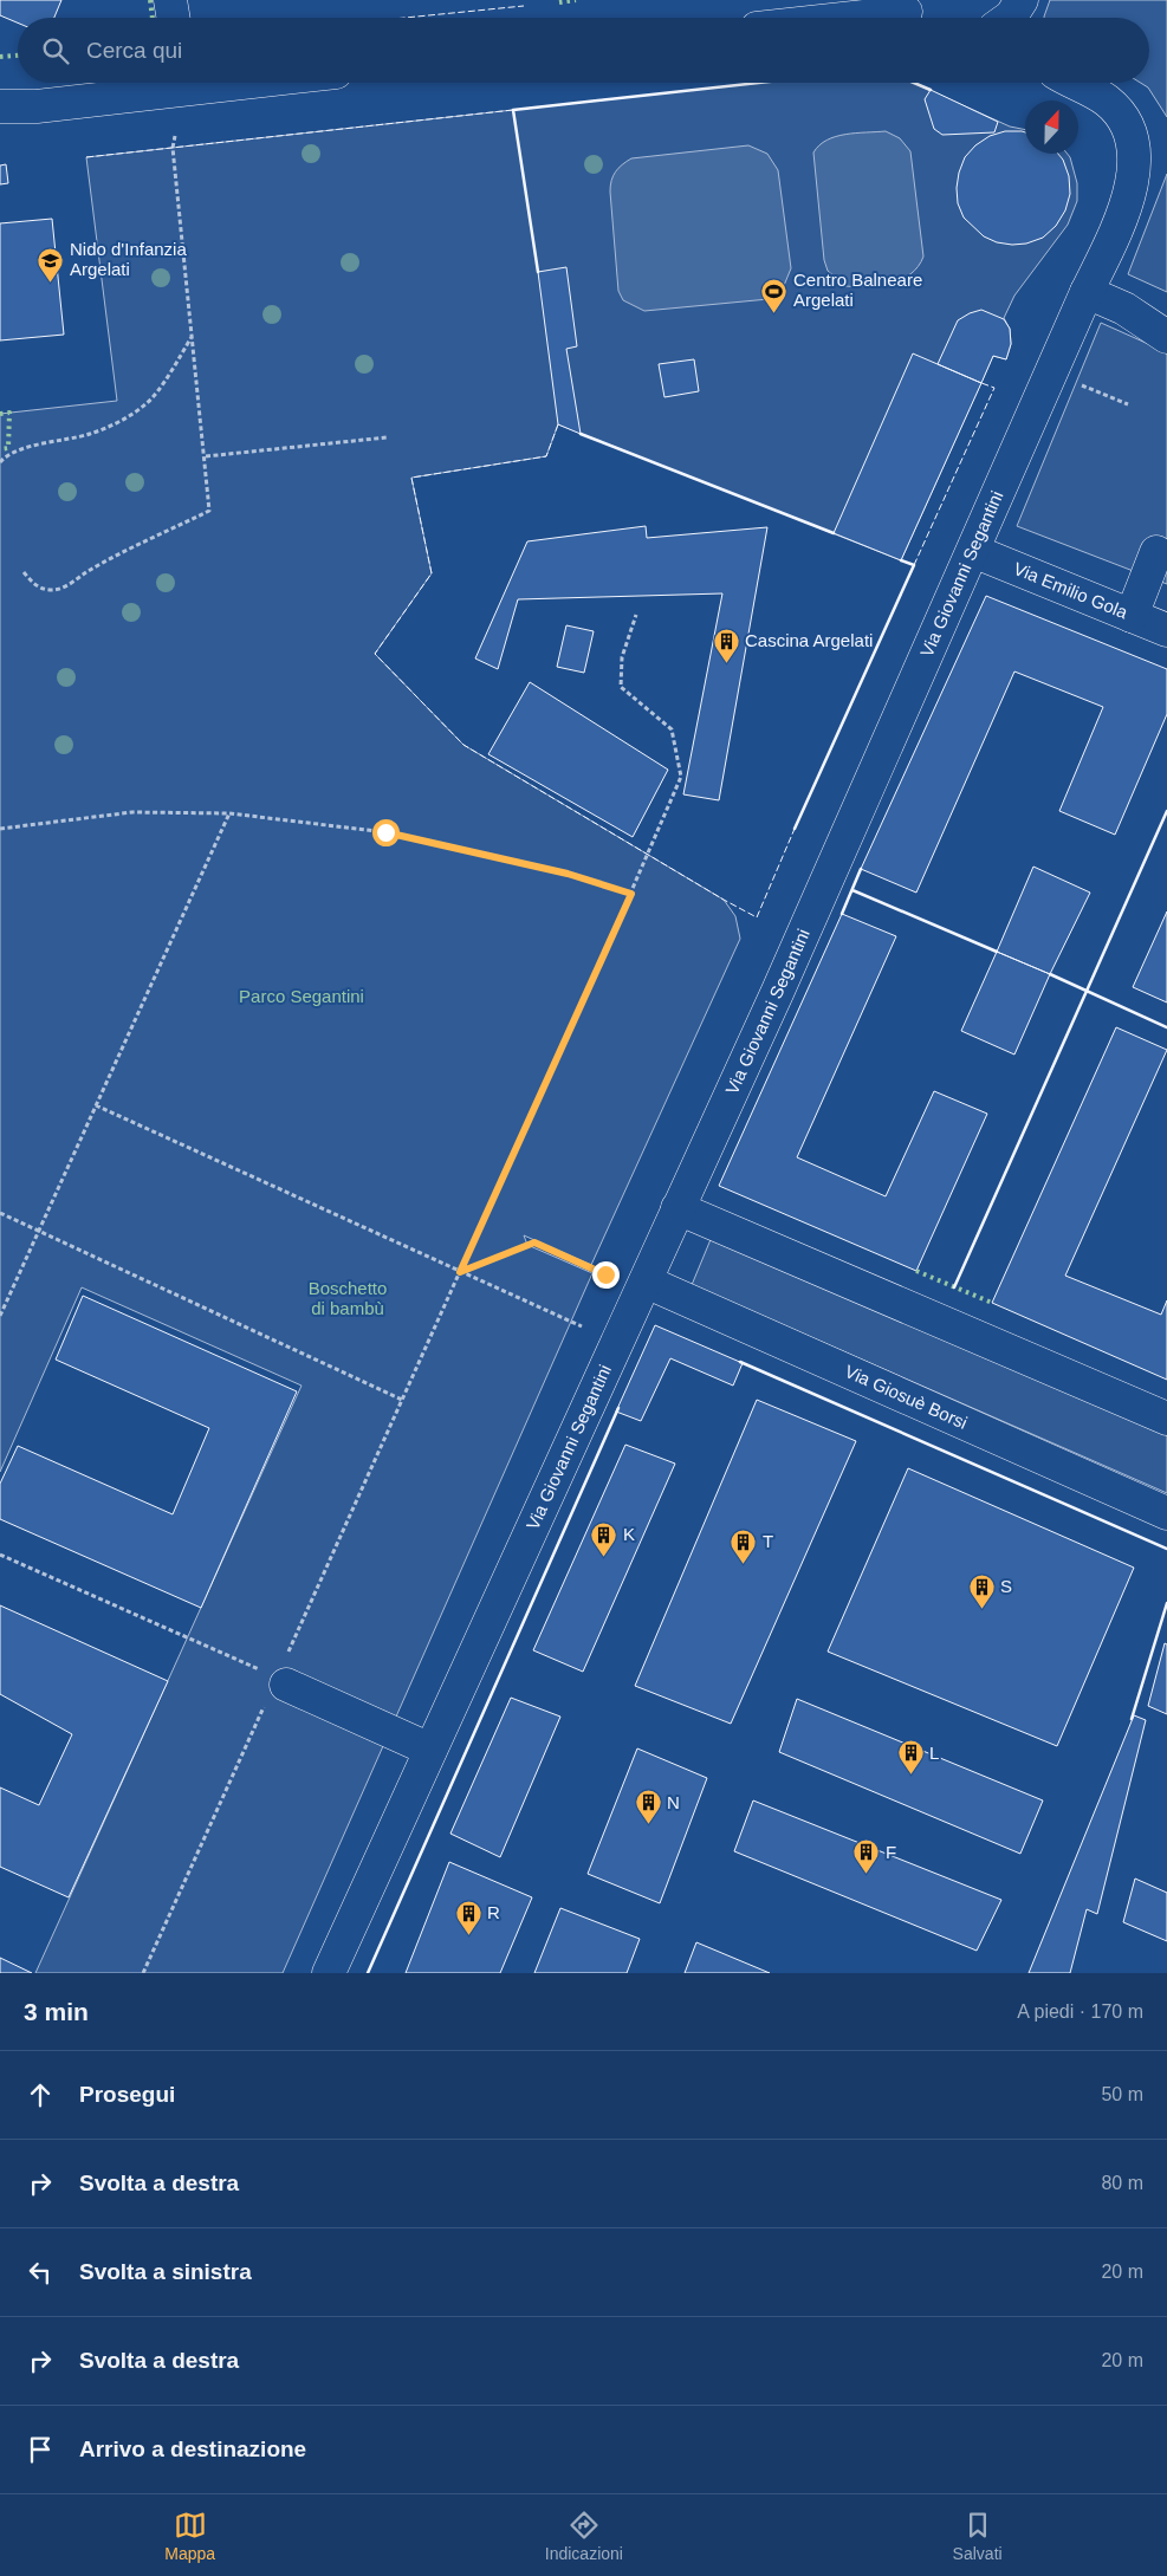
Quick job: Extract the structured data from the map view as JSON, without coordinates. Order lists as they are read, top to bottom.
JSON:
{
  "streets": {
    "street": ["Via Giovanni Segantini", "Via Emilio Gola", "Via Giosuè Borsi"]
  },
  "crossings": [
    ["Via Giovanni Segantini", "Via Emilio Gola"],
    ["Via Giovanni Segantini", "Via Giosuè Borsi"]
  ],
  "parks": ["Parco Segantini", "Boschetto di bambù"],
  "places": {
    "school or university": ["Nido d'Infanzia Argelati"],
    "sports": ["Centro Balneare Argelati"],
    "building": [
      "Cascina Argelati",
      "K",
      "T",
      "S",
      "L",
      "N",
      "F",
      "R"
    ]
  },
  "north": "top",
  "page": {
    "search": "Cerca qui",
    "heading": ["3 min", "A piedi · 170 m"],
    "list": [
      ["Prosegui", "50 m"],
      ["Svolta a destra", "80 m"],
      ["Svolta a sinistra", "20 m"],
      ["Svolta a destra", "20 m"],
      "Arrivo a destinazione"
    ],
    "nav": ["Mappa", "Indicazioni", "Salvati"]
  }
}
